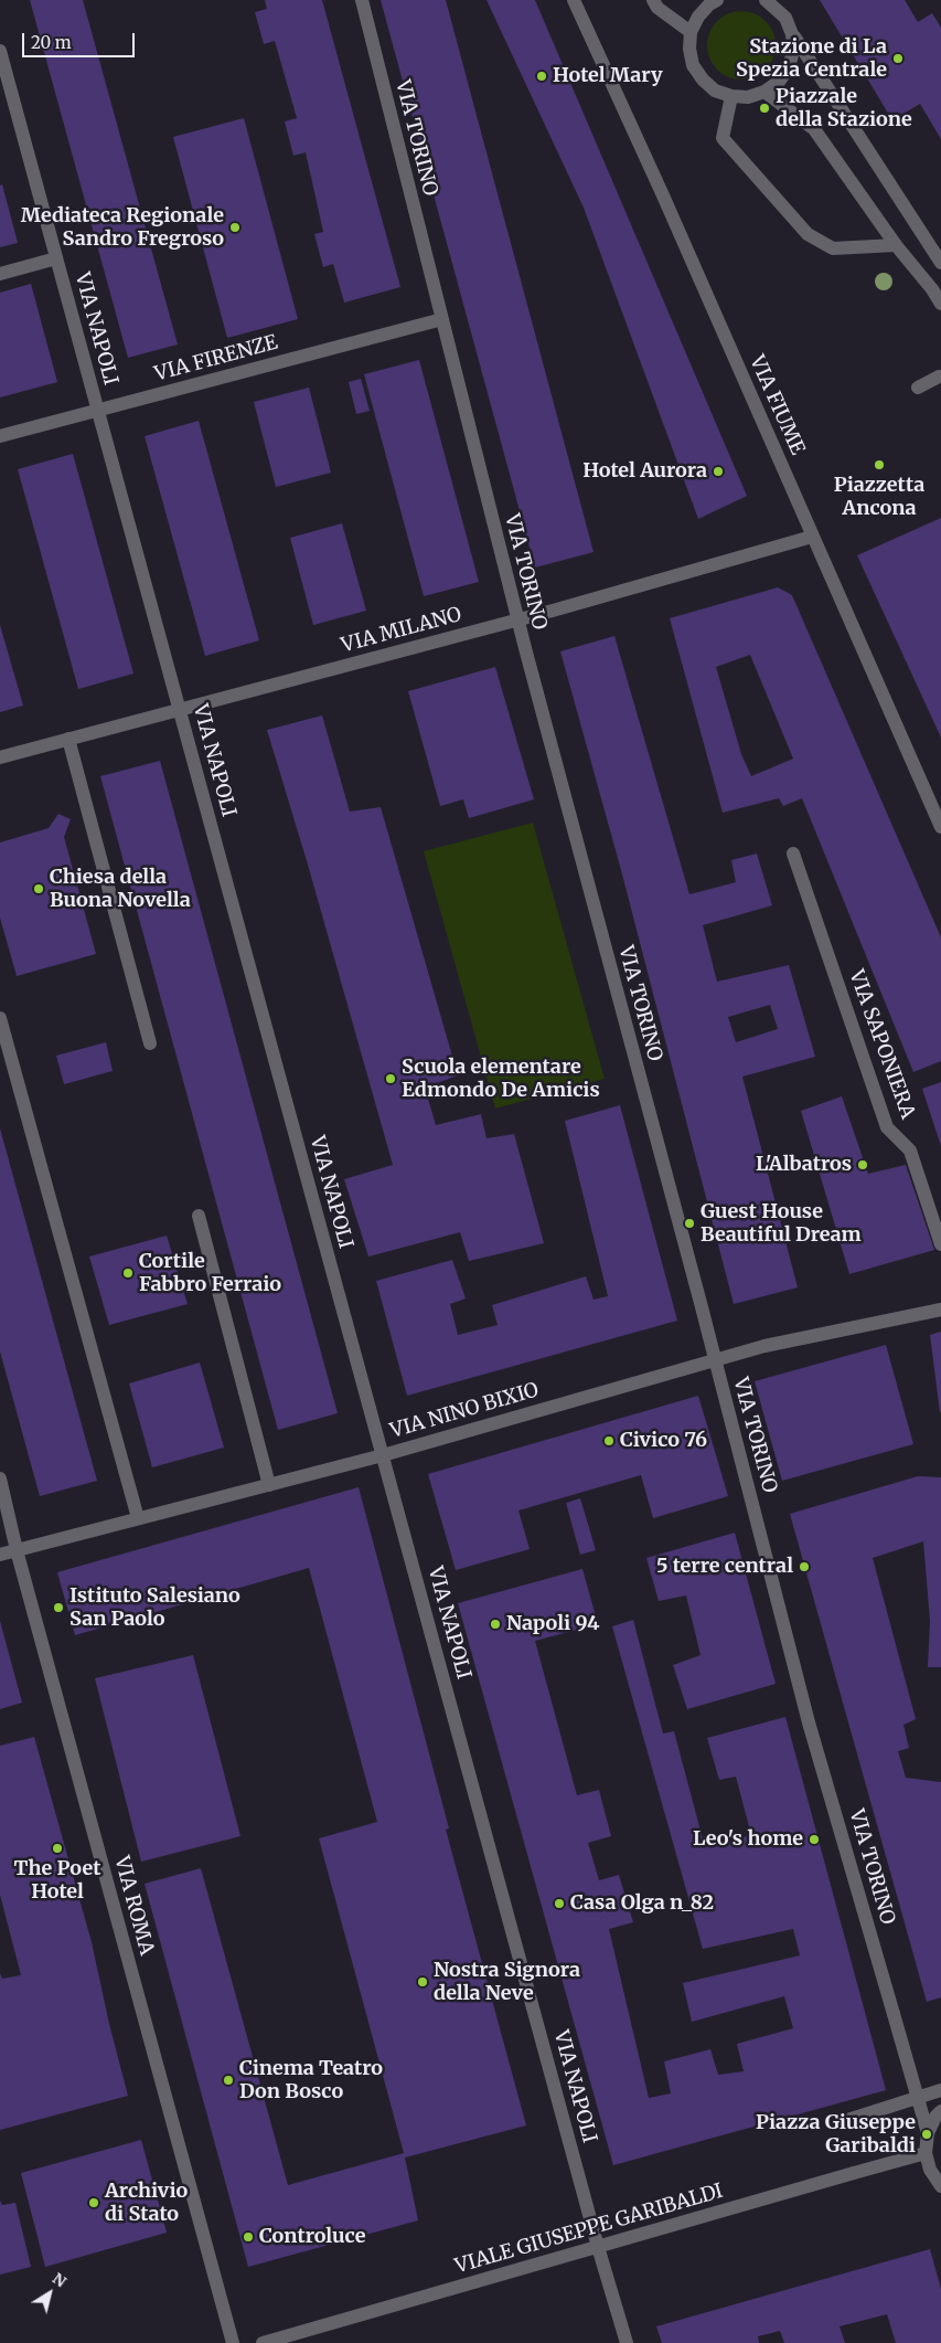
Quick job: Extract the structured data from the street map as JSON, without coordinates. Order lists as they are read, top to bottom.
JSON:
{
  "streets": {
    "street": [
      "VIA TORINO",
      "VIA NAPOLI",
      "VIA FIRENZE",
      "VIA FIUME",
      "VIA MILANO",
      "VIA SAPONIERA",
      "VIA NINO BIXIO",
      "VIA ROMA",
      "VIALE GIUSEPPE GARIBALDI"
    ]
  },
  "crossings": [
    ["VIA TORINO", "VIA FIRENZE"],
    ["VIA TORINO", "VIA MILANO"],
    ["VIA TORINO", "VIA NINO BIXIO"],
    ["VIA NAPOLI", "VIA FIRENZE"],
    ["VIA NAPOLI", "VIA MILANO"],
    ["VIA NAPOLI", "VIA NINO BIXIO"],
    ["VIA NAPOLI", "VIALE GIUSEPPE GARIBALDI"],
    ["VIA FIUME", "VIA MILANO"],
    ["VIA NINO BIXIO", "VIA ROMA"]
  ],
  "places": [
    "Stazione di La Spezia Centrale",
    "Hotel Mary",
    "Piazzale della Stazione",
    "Mediateca Regionale Sandro Fregroso",
    "Piazzetta Ancona",
    "Hotel Aurora",
    "Chiesa della Buona Novella",
    "Scuola elementare Edmondo De Amicis",
    "L'Albatros",
    "Guest House Beautiful Dream",
    "Cortile Fabbro Ferraio",
    "Civico 76",
    "5 terre central",
    "Istituto Salesiano San Paolo",
    "Napoli 94",
    "Leo's home",
    "The Poet Hotel",
    "Casa Olga n_82",
    "Nostra Signora della Neve",
    "Cinema Teatro Don Bosco",
    "Piazza Giuseppe Garibaldi",
    "Archivio di Stato",
    "Controluce"
  ],
  "scale_bar": "20 m",
  "north": "top right"
}
